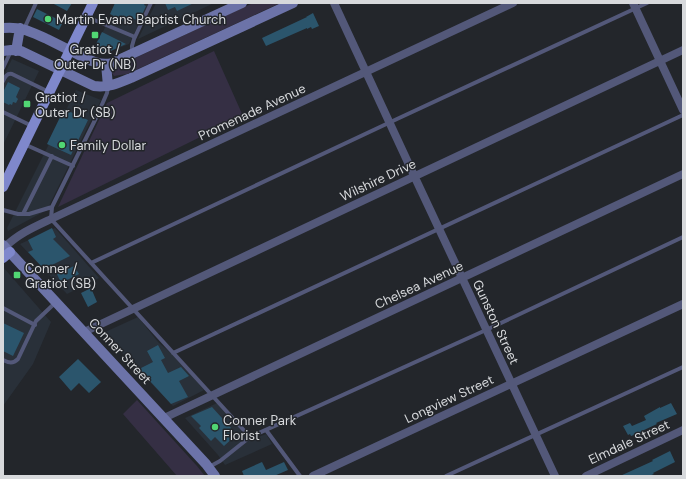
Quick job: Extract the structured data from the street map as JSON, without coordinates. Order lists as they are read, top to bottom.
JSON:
{
  "streets": {
    "street": [
      "Promenade Avenue",
      "Wilshire Drive",
      "Chelsea Avenue",
      "Gunston Street",
      "Conner Street",
      "Longview Street",
      "Elmdale Street"
    ]
  },
  "crossings": [
    ["Promenade Avenue", "Gunston Street"],
    ["Promenade Avenue", "Conner Street"],
    ["Wilshire Drive", "Gunston Street"],
    ["Wilshire Drive", "Conner Street"],
    ["Chelsea Avenue", "Gunston Street"],
    ["Chelsea Avenue", "Conner Street"],
    ["Gunston Street", "Longview Street"]
  ],
  "places": {
    "other": ["Martin Evans Baptist Church", "Family Dollar", "Conner Park Florist"],
    "transit": ["Gratiot / Outer Dr (NB)", "Gratiot / Outer Dr (SB)", "Conner / Gratiot (SB)"]
  }
}
